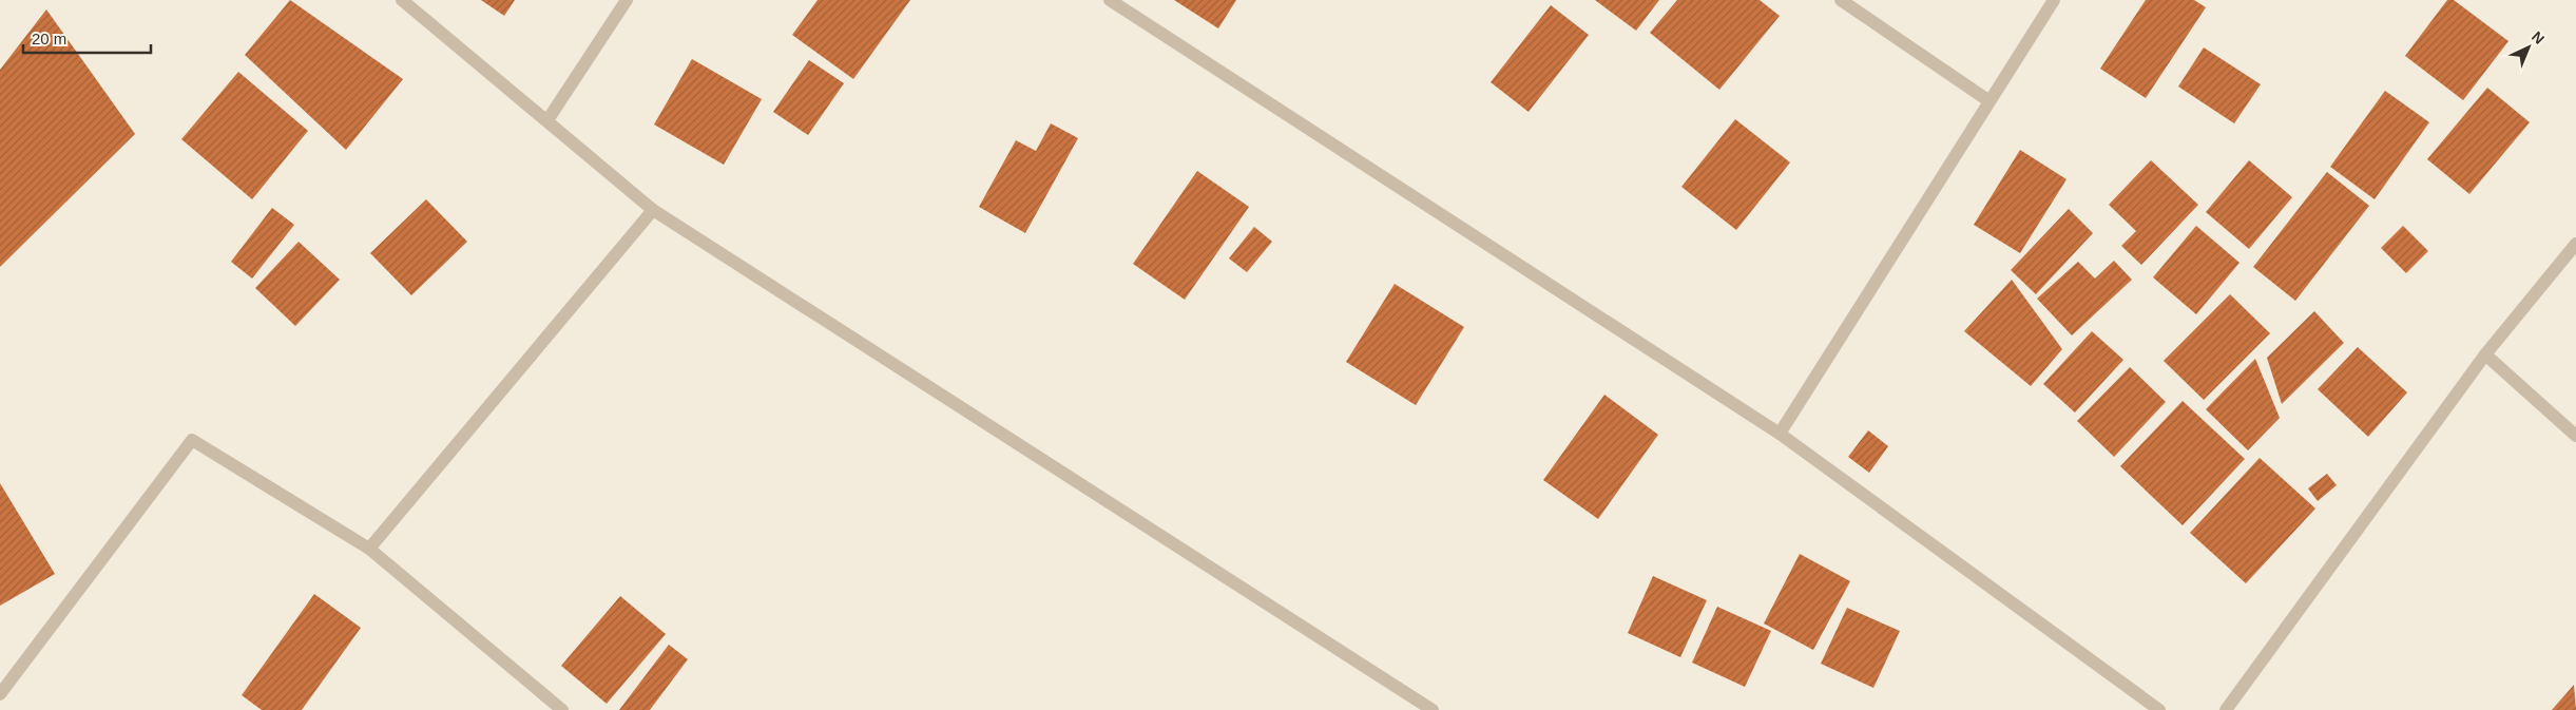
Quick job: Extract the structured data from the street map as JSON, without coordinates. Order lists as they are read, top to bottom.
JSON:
{
  "scale_bar": "20 m",
  "north": "top right"
}
